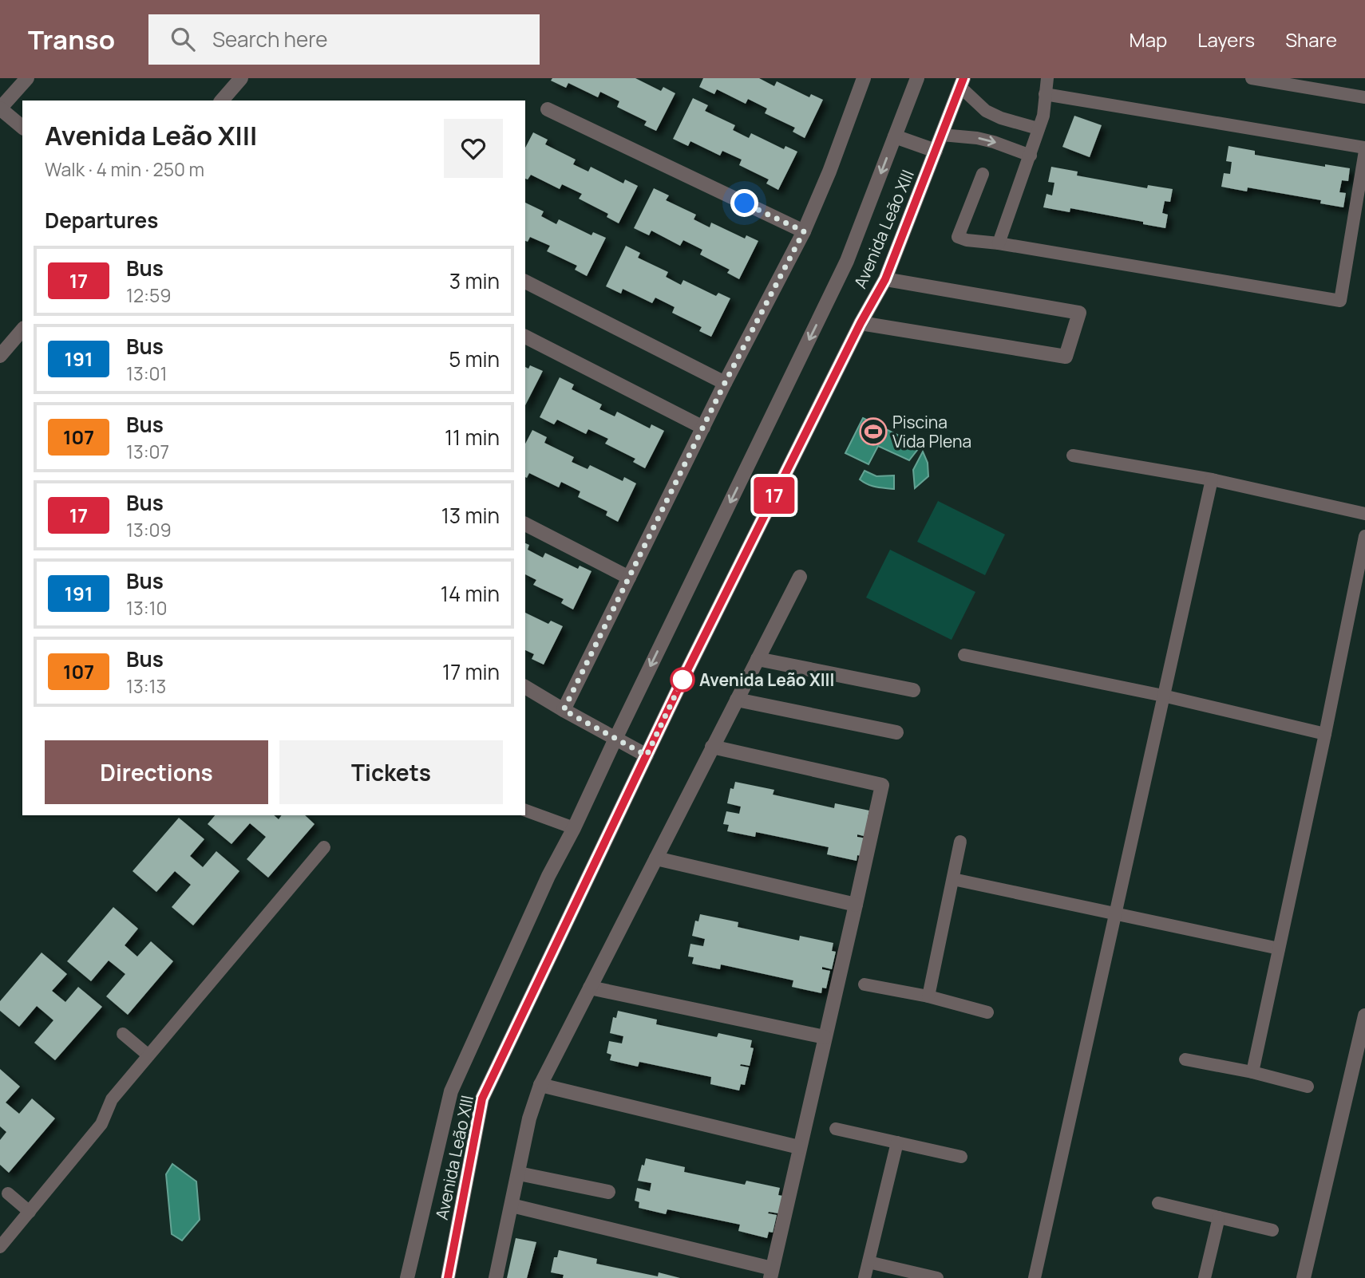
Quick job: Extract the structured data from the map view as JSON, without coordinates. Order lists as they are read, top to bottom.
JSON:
{
  "streets": {
    "street": ["Avenida Leão XIII"]
  },
  "places": {
    "sports": ["Piscina Vida Plena"],
    "other": ["Avenida Leão XIII"]
  },
  "lines": ["bus line 17"],
  "page": {
    "header": "Transo",
    "search": "Search here",
    "nav": ["Map", "Layers", "Share"],
    "on_map": "17",
    "heading": [
      ["Avenida Leão XIII", "Walk · 4 min · 250 m"],
      "Departures"
    ],
    "list": [
      {
        "mark": "17",
        "name": "Bus",
        "note": "12:59",
        "value": "3 min"
      },
      {
        "mark": "191",
        "name": "Bus",
        "note": "13:01",
        "value": "5 min"
      },
      {
        "mark": "107",
        "name": "Bus",
        "note": "13:07",
        "value": "11 min"
      },
      {
        "mark": "17",
        "name": "Bus",
        "note": "13:09",
        "value": "13 min"
      },
      {
        "mark": "191",
        "name": "Bus",
        "note": "13:10",
        "value": "14 min"
      },
      {
        "mark": "107",
        "name": "Bus",
        "note": "13:13",
        "value": "17 min"
      }
    ],
    "buttons": ["Directions", "Tickets"]
  }
}
